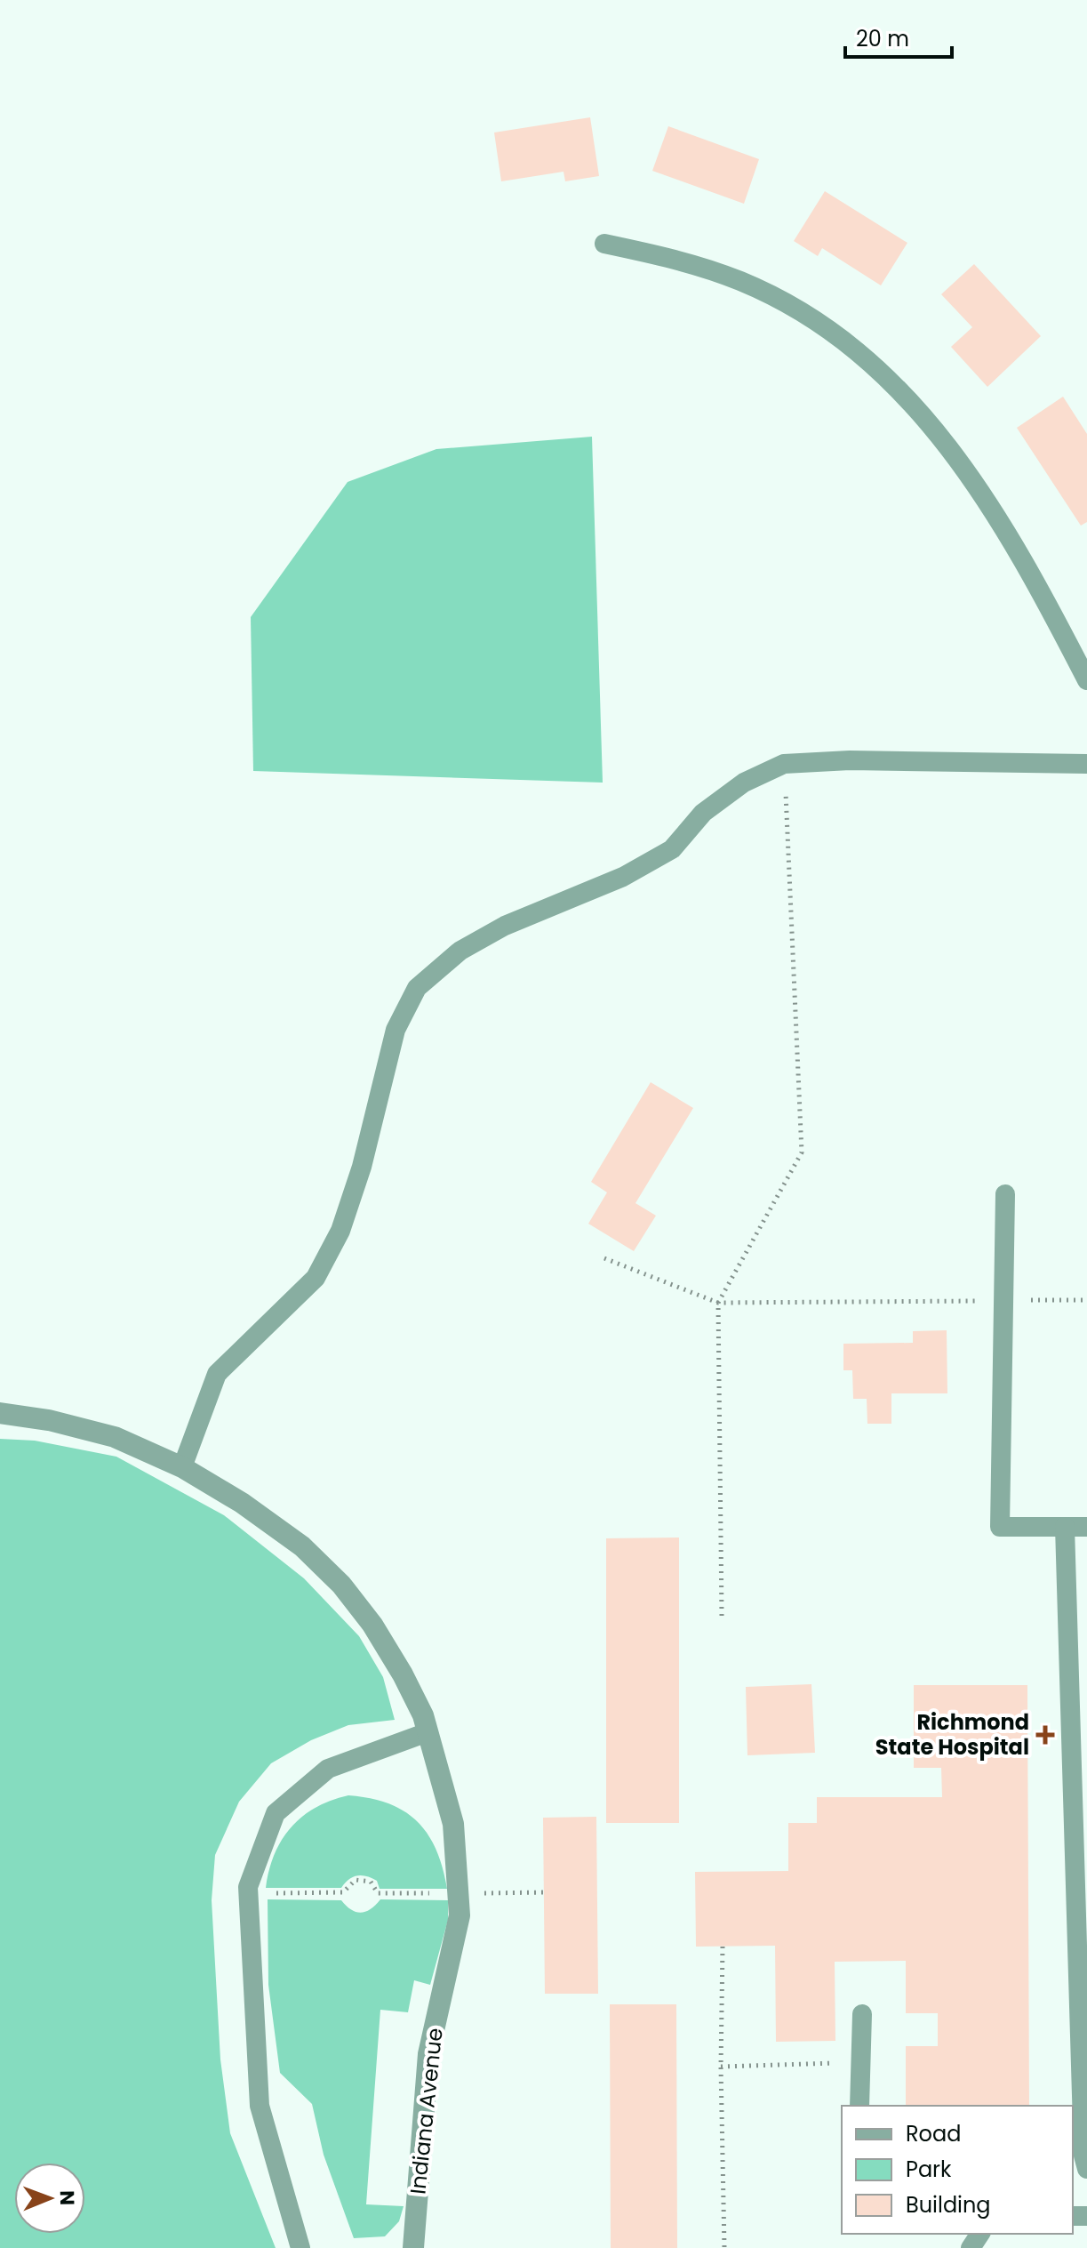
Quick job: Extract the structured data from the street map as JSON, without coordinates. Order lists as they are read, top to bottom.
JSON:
{
  "streets": {
    "street": ["Indiana Avenue"]
  },
  "places": {
    "health": ["Richmond State Hospital"]
  },
  "legend": ["Road", "Park", "Building"],
  "scale_bar": "20 m",
  "north": "right"
}
